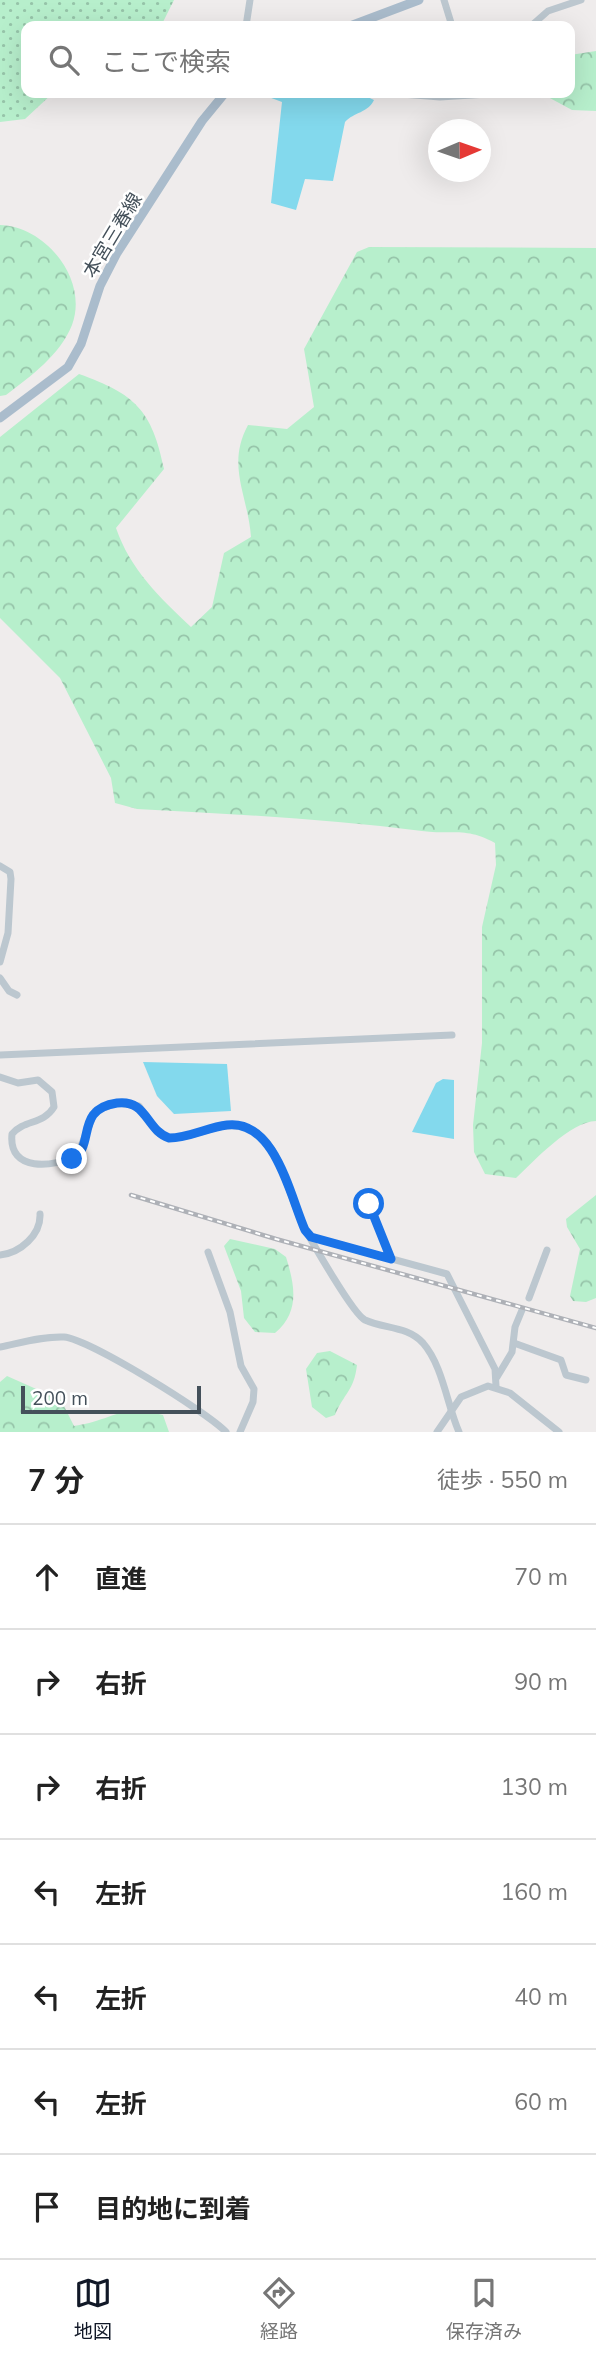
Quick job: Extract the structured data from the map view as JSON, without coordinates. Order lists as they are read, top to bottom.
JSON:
{
  "streets": {
    "main road": ["本宮三春線"]
  },
  "scale_bar": "200 m",
  "north": "right",
  "page": {
    "search": "ここで検索",
    "scale": "200 m",
    "heading": ["7 分", "徒歩 · 550 m"],
    "list": [
      ["直進", "70 m"],
      ["右折", "90 m"],
      ["右折", "130 m"],
      ["左折", "160 m"],
      ["左折", "40 m"],
      ["左折", "60 m"],
      "目的地に到着"
    ],
    "nav": ["地図", "経路", "保存済み"]
  }
}
